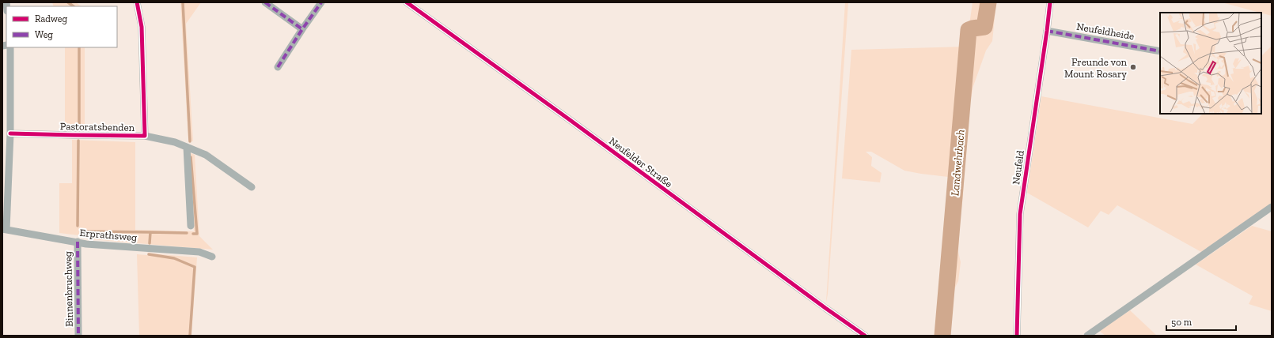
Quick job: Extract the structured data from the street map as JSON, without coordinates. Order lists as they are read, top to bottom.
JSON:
{
  "streets": {
    "street": [
      "Neufeldheide",
      "Pastoratsbenden",
      "Neufelder Straße",
      "Neufeld",
      "Erprathsweg",
      "Binnenbruchweg"
    ]
  },
  "crossings": [
    ["Neufeldheide", "Neufeld"],
    ["Erprathsweg", "Binnenbruchweg"]
  ],
  "water": ["Landwehrbach"],
  "places": ["Freunde von Mount Rosary"],
  "legend": ["Radweg", "Weg"],
  "scale_bar": "50 m"
}
